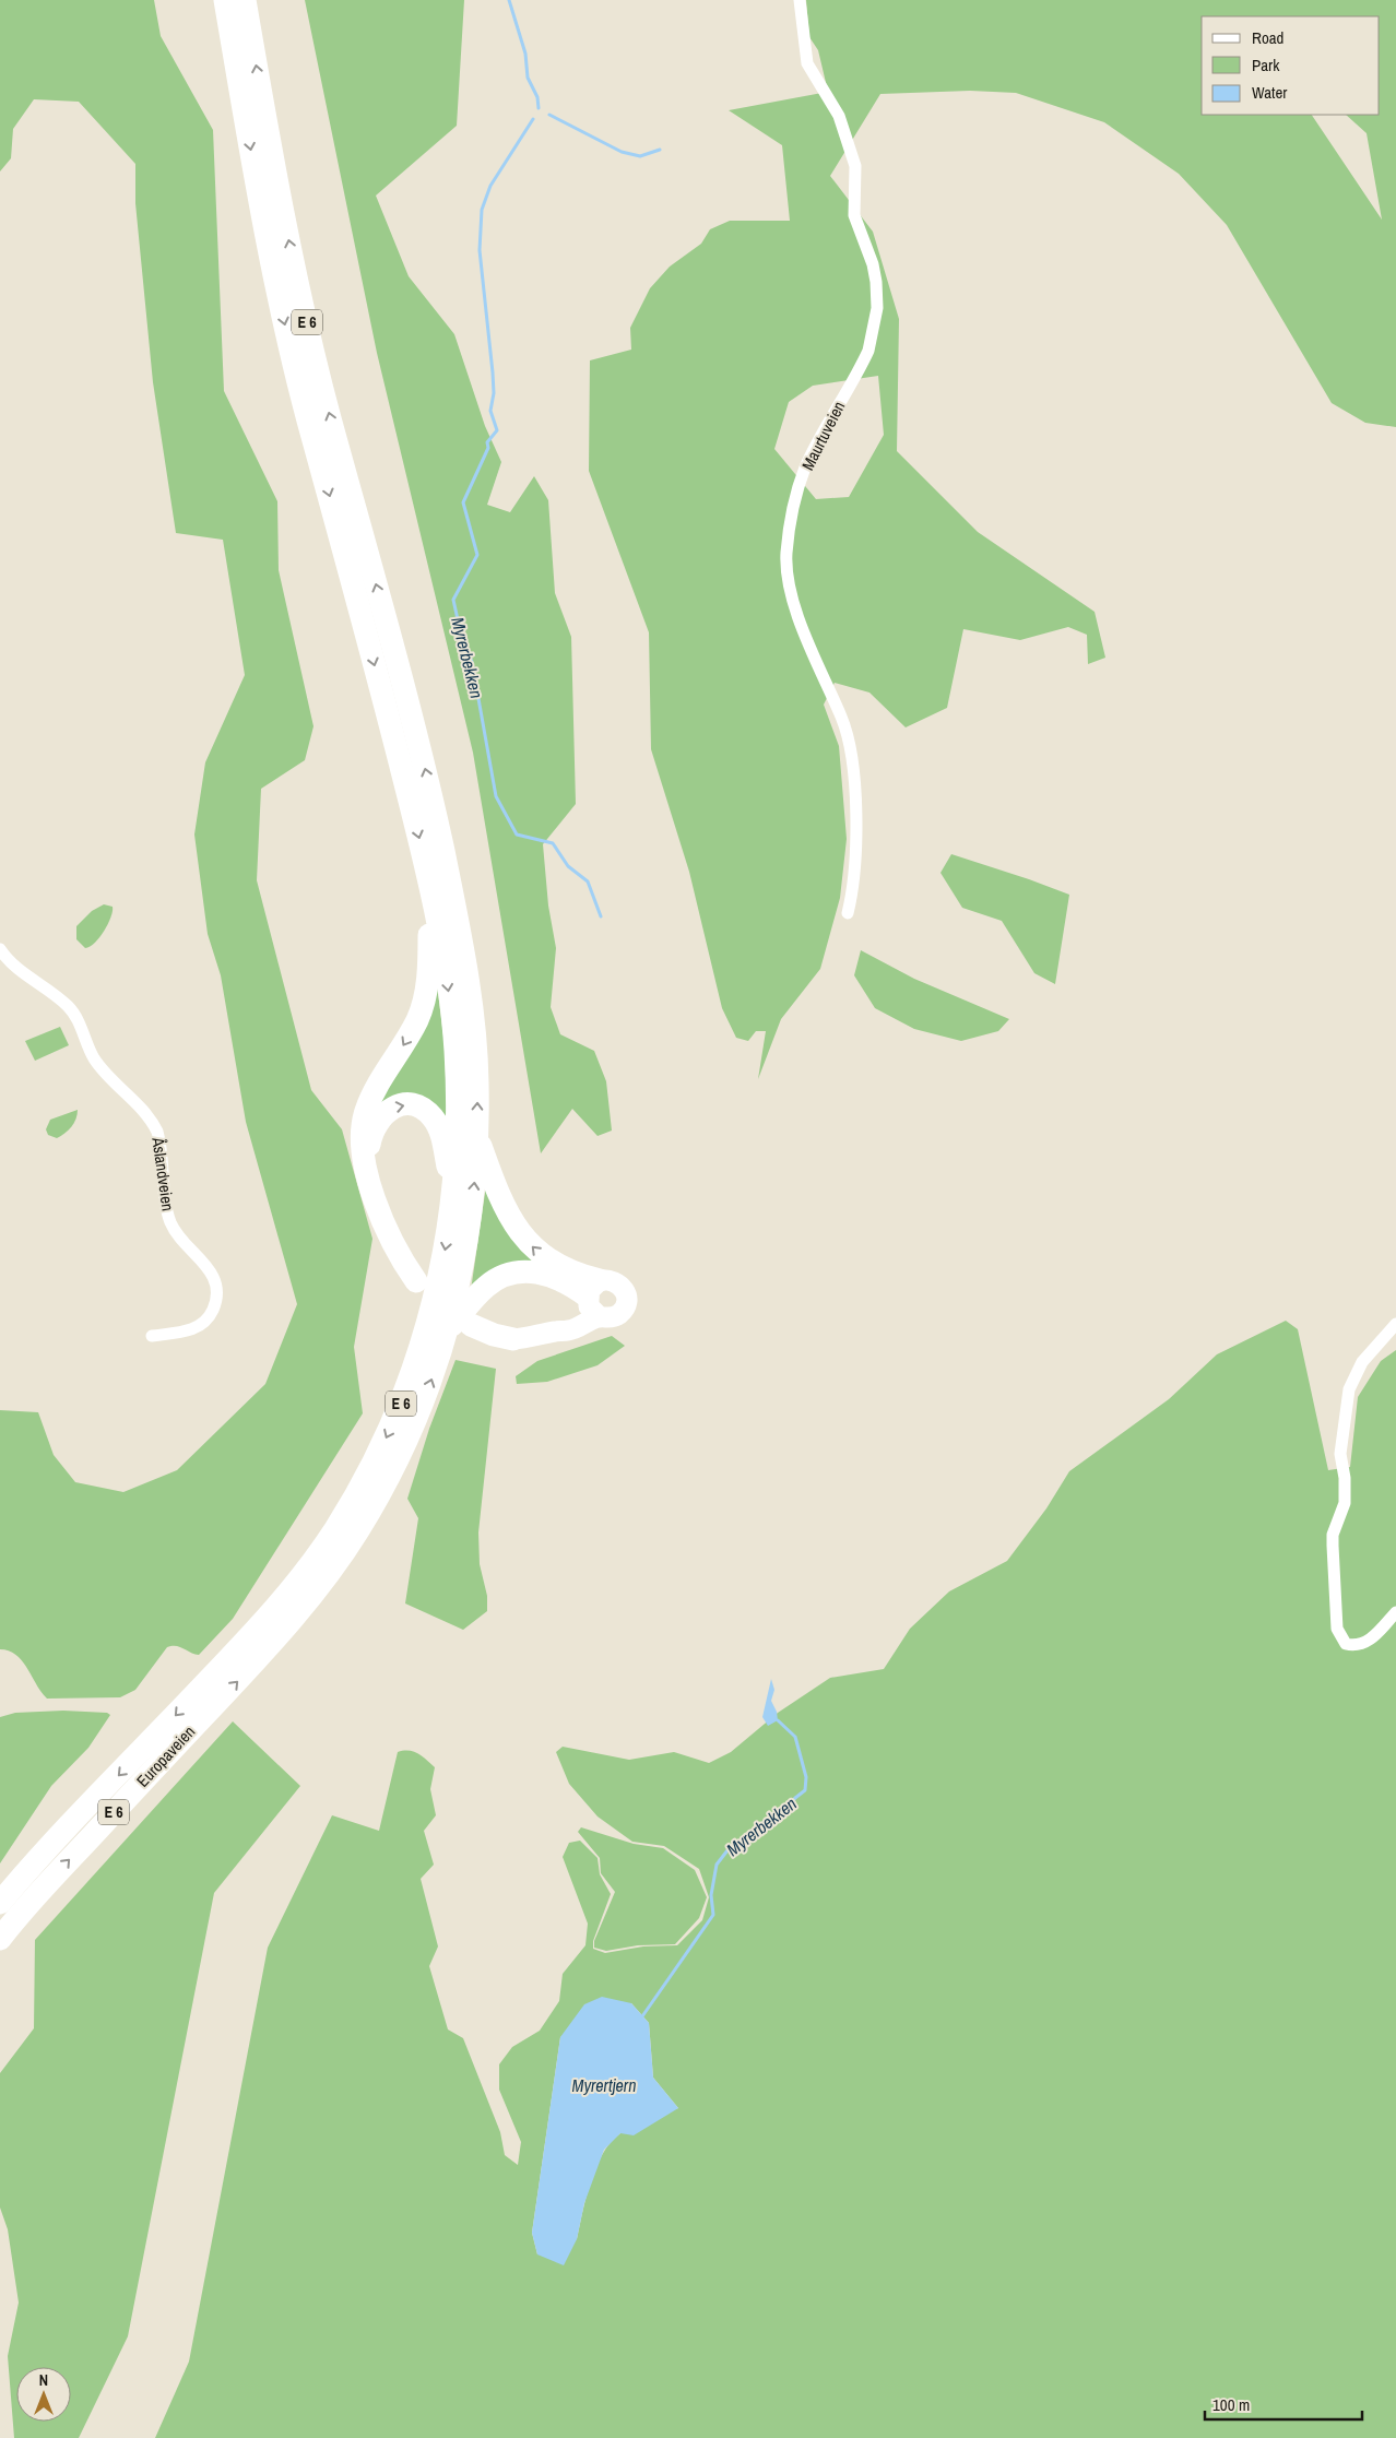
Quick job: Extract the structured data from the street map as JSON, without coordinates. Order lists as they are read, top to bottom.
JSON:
{
  "streets": {
    "highway": ["E 6", "Europaveien"],
    "street": ["Maurtuveien", "Åslandveien"]
  },
  "crossings": [
    ["E 6", "Europaveien"]
  ],
  "water": ["Myrerbekken", "Myrertjern"],
  "legend": ["Road", "Park", "Water"],
  "scale_bar": "100 m",
  "north": "top"
}
